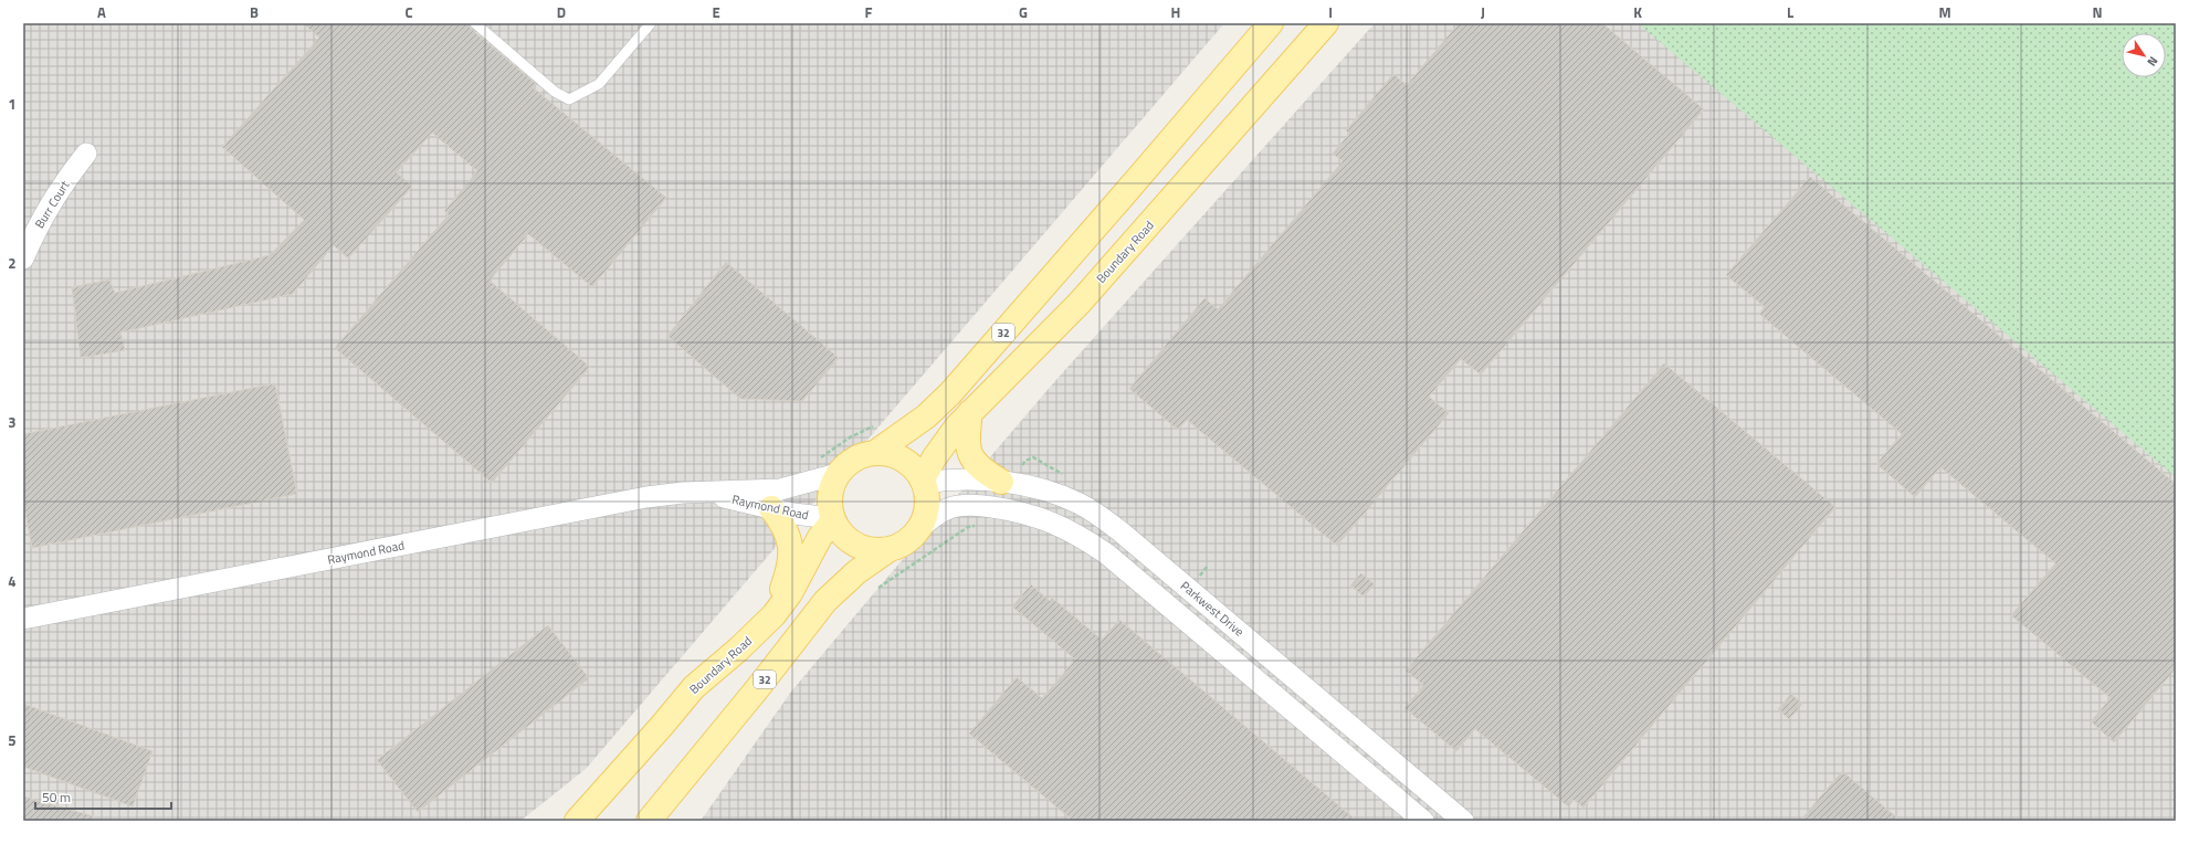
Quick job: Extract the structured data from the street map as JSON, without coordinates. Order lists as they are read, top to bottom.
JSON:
{
  "streets": {
    "main road": ["Boundary Road", "32"],
    "street": ["Burr Court", "Raymond Road", "Parkwest Drive"]
  },
  "crossings": [
    ["Boundary Road", "32"],
    ["Boundary Road", "Raymond Road"],
    ["Boundary Road", "Parkwest Drive"],
    ["32", "Raymond Road"],
    ["32", "Parkwest Drive"],
    ["Raymond Road", "Parkwest Drive"]
  ],
  "scale_bar": "50 m",
  "north": "bottom right",
  "grid": {
    "columns": [
      "A",
      "B",
      "C",
      "D",
      "E",
      "F",
      "G",
      "H",
      "I",
      "J",
      "K",
      "L",
      "M",
      "N"
    ],
    "rows": [
      "1",
      "2",
      "3",
      "4",
      "5"
    ]
  }
}
